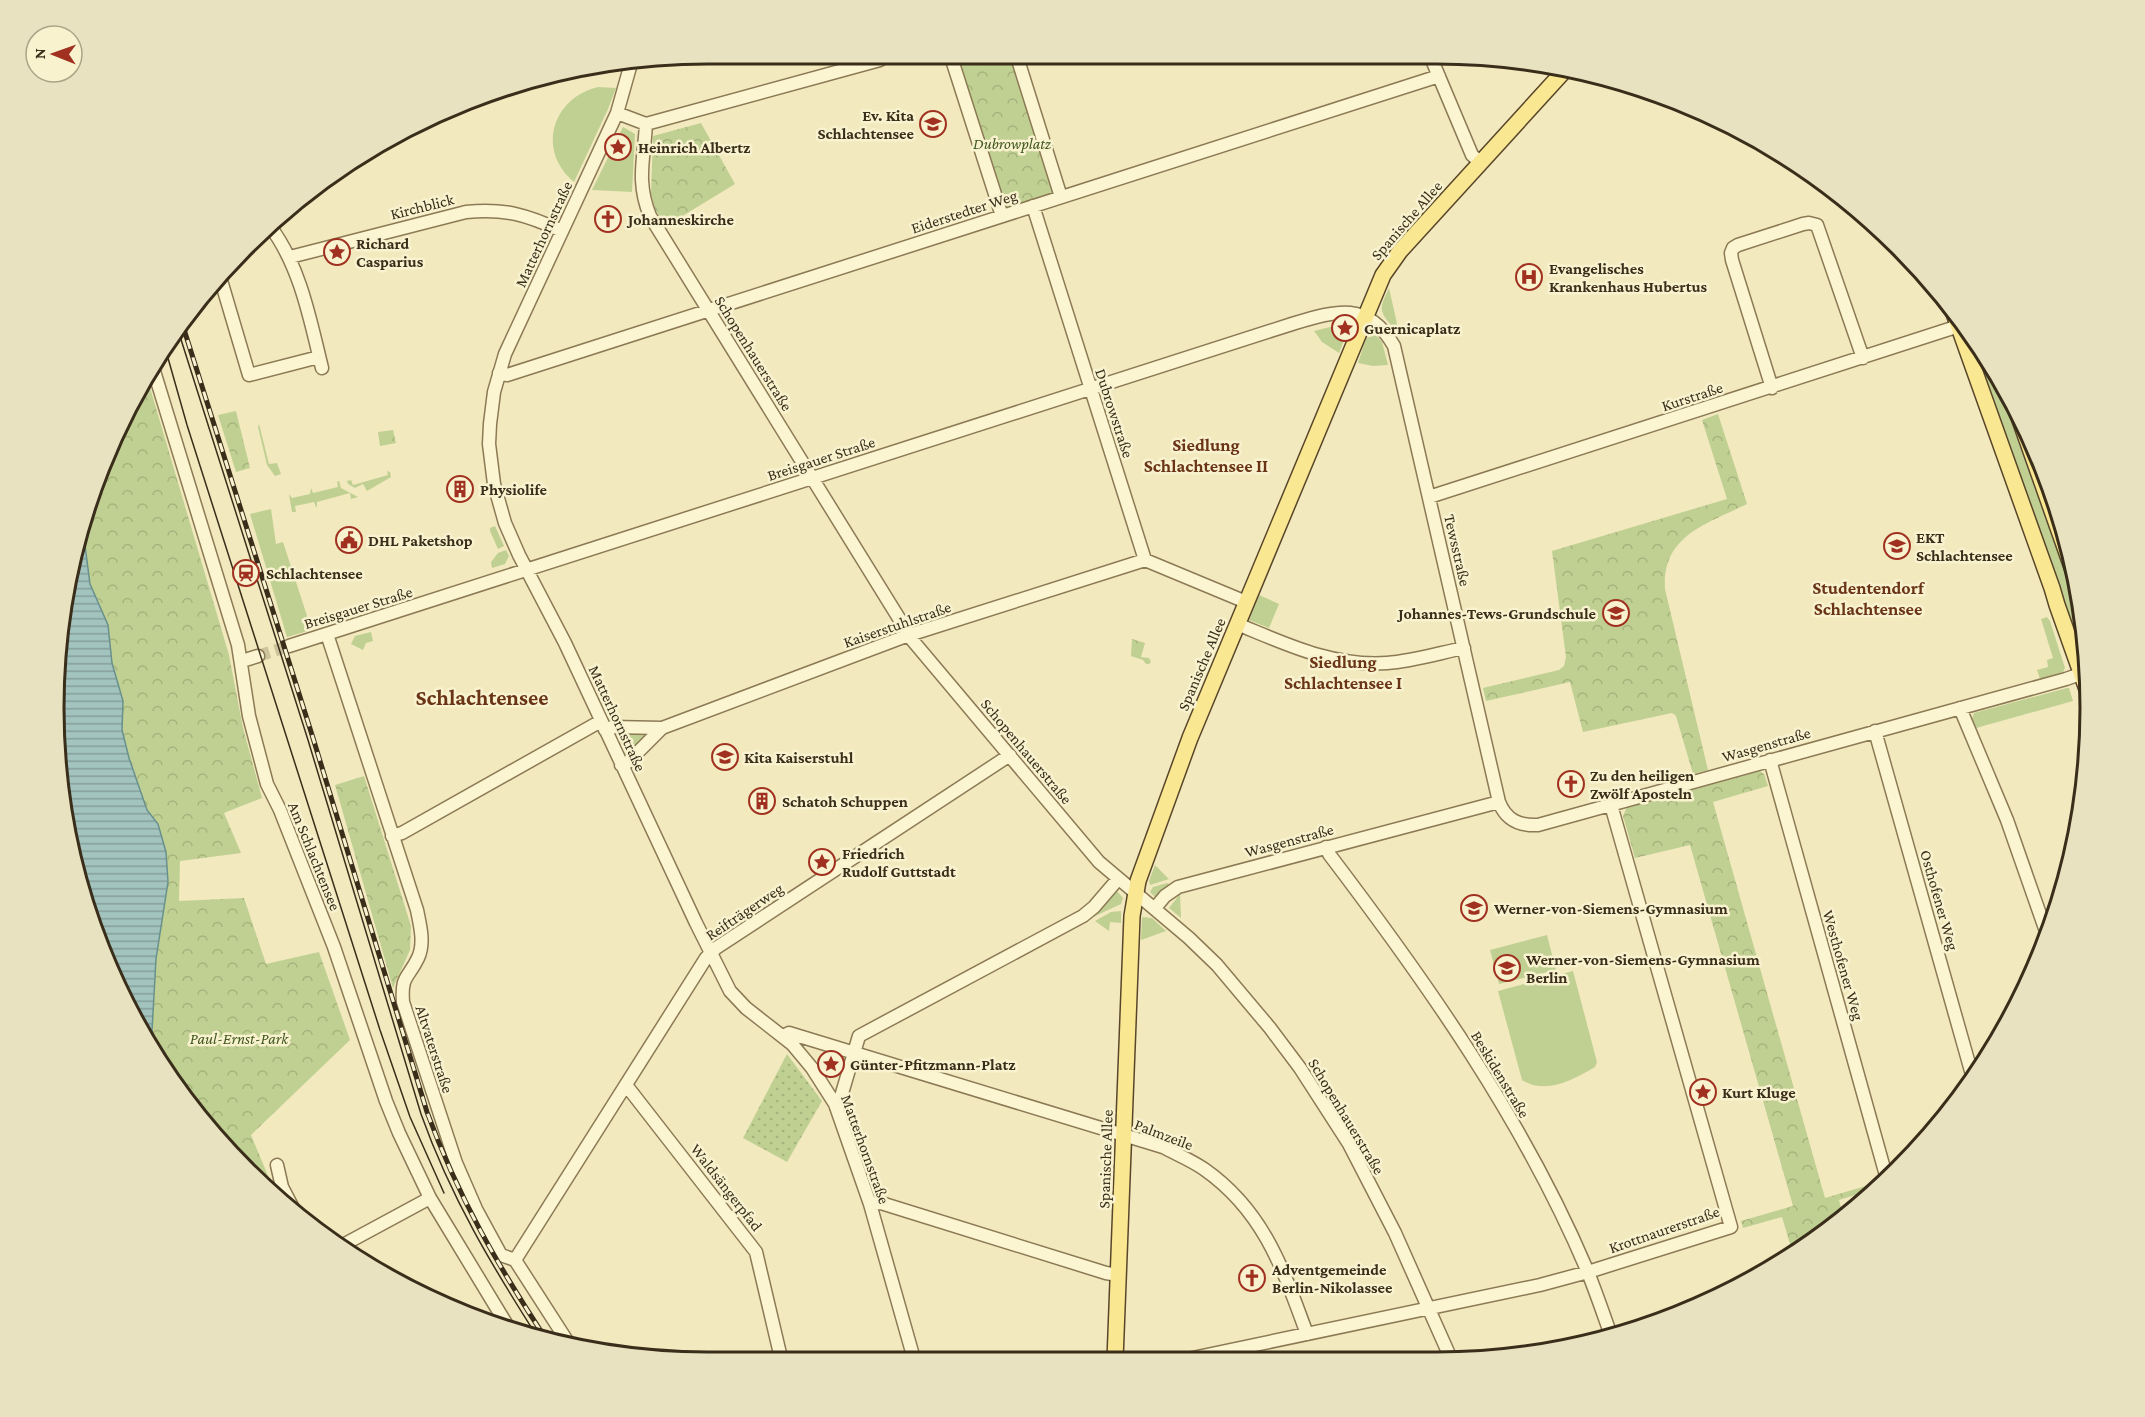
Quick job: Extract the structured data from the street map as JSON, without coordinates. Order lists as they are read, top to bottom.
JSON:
{
  "streets": {
    "main road": ["Spanische Allee"],
    "street": [
      "Kirchblick",
      "Eiderstedter Weg",
      "Matterhornstraße",
      "Schopenhauerstraße",
      "Kurstraße",
      "Dubrowstraße",
      "Breisgauer Straße",
      "Tewsstraße",
      "Kaiserstuhlstraße",
      "Wasgenstraße",
      "Am Schlachtensee",
      "Osthofener Weg",
      "Reifträgerweg",
      "Westhofener Weg",
      "Altvaterstraße",
      "Beskidenstraße",
      "Palmzeile",
      "Waldsängerpfad",
      "Krottnaurerstraße"
    ]
  },
  "crossings": [
    ["Kirchblick", "Matterhornstraße"],
    ["Eiderstedter Weg", "Matterhornstraße"],
    ["Eiderstedter Weg", "Schopenhauerstraße"],
    ["Eiderstedter Weg", "Dubrowstraße"],
    ["Spanische Allee", "Schopenhauerstraße"],
    ["Spanische Allee", "Breisgauer Straße"],
    ["Spanische Allee", "Tewsstraße"],
    ["Spanische Allee", "Palmzeile"],
    ["Matterhornstraße", "Breisgauer Straße"],
    ["Matterhornstraße", "Kaiserstuhlstraße"],
    ["Matterhornstraße", "Reifträgerweg"],
    ["Matterhornstraße", "Palmzeile"],
    ["Schopenhauerstraße", "Breisgauer Straße"],
    ["Schopenhauerstraße", "Kaiserstuhlstraße"],
    ["Schopenhauerstraße", "Wasgenstraße"],
    ["Schopenhauerstraße", "Reifträgerweg"],
    ["Schopenhauerstraße", "Krottnaurerstraße"],
    ["Kurstraße", "Tewsstraße"],
    ["Dubrowstraße", "Breisgauer Straße"],
    ["Dubrowstraße", "Kaiserstuhlstraße"],
    ["Breisgauer Straße", "Tewsstraße"],
    ["Breisgauer Straße", "Altvaterstraße"],
    ["Tewsstraße", "Wasgenstraße"],
    ["Kaiserstuhlstraße", "Altvaterstraße"],
    ["Wasgenstraße", "Osthofener Weg"],
    ["Wasgenstraße", "Westhofener Weg"],
    ["Wasgenstraße", "Beskidenstraße"],
    ["Wasgenstraße", "Krottnaurerstraße"],
    ["Reifträgerweg", "Altvaterstraße"],
    ["Reifträgerweg", "Waldsängerpfad"],
    ["Beskidenstraße", "Krottnaurerstraße"],
    ["Palmzeile", "Krottnaurerstraße"]
  ],
  "districts": [
    "Siedlung Schlachtensee II",
    "Studentendorf Schlachtensee",
    "Siedlung Schlachtensee I",
    "Schlachtensee"
  ],
  "parks": ["Dubrowplatz", "Paul-Ernst-Park"],
  "places": {
    "school or university": [
      "Ev. Kita Schlachtensee",
      "EKT Schlachtensee",
      "Johannes-Tews-Grundschule",
      "Kita Kaiserstuhl",
      "Werner-von-Siemens-Gymnasium",
      "Werner-von-Siemens-Gymnasium Berlin"
    ],
    "place": [
      "Heinrich Albertz",
      "Richard Casparius",
      "Guernicaplatz",
      "Friedrich Rudolf Guttstadt",
      "Günter-Pfitzmann-Platz",
      "Kurt Kluge"
    ],
    "church": ["Johanneskirche", "Zu den heiligen Zwölf Aposteln", "Adventgemeinde Berlin-Nikolassee"],
    "hospital": ["Evangelisches Krankenhaus Hubertus"],
    "building": ["Physiolife", "Schatoh Schuppen"],
    "public building": ["DHL Paketshop"],
    "station": ["Schlachtensee"]
  },
  "north": "left"
}
